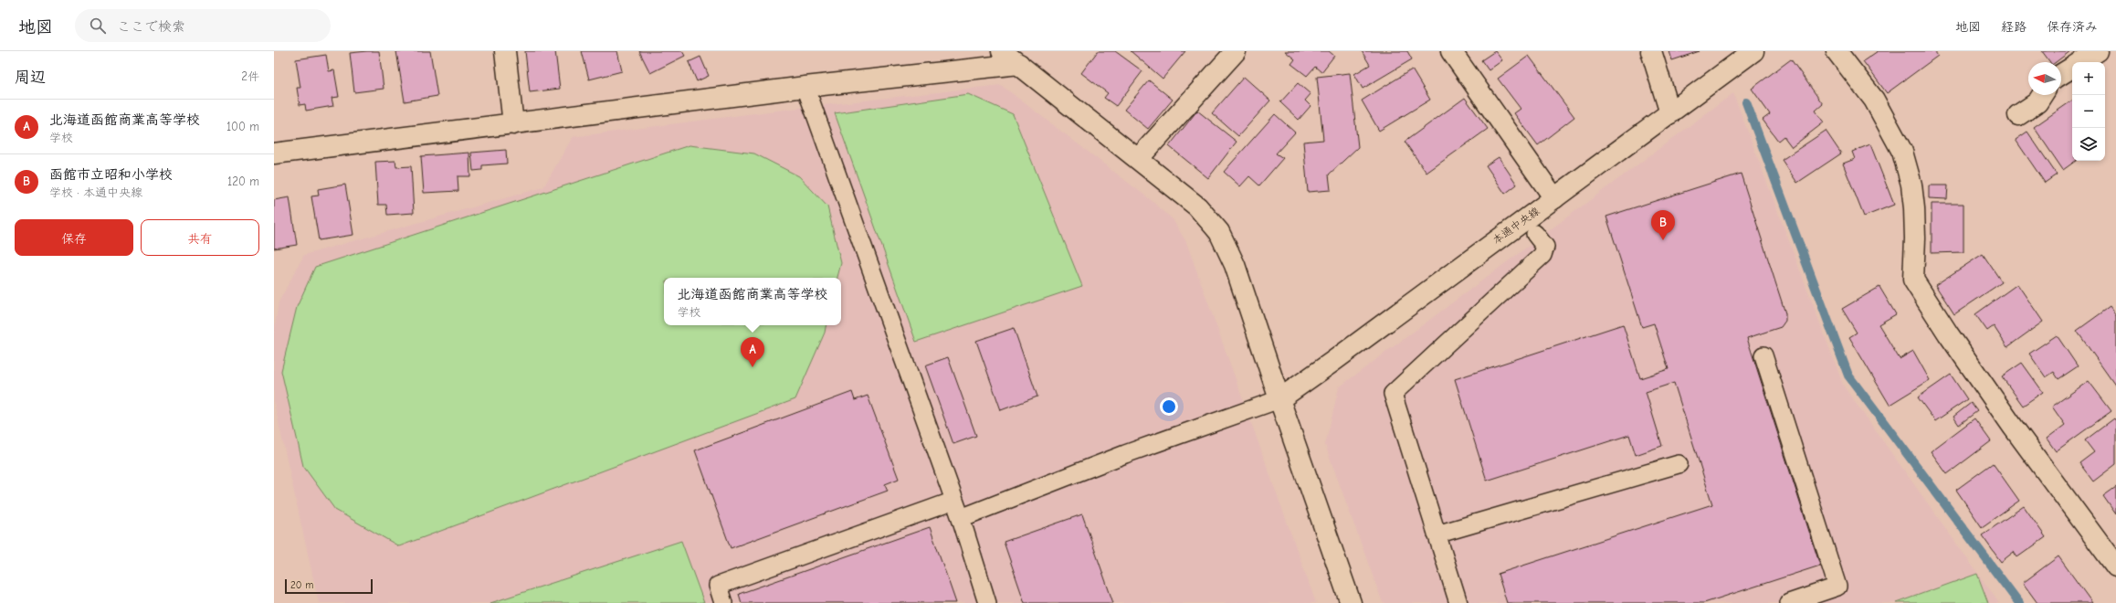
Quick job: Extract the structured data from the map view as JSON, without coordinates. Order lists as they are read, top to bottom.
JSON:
{
  "streets": {
    "street": ["本通中央線"]
  },
  "scale_bar": "20 m",
  "north": "left",
  "page": {
    "header": "地図",
    "search": "ここで検索",
    "nav": ["地図", "経路", "保存済み"],
    "heading": ["周辺", "2件"],
    "map_buttons": ["+", "−"],
    "list": [
      {
        "mark": "A",
        "name": "北海道函館商業高等学校",
        "note": "学校",
        "value": "100 m"
      },
      {
        "mark": "B",
        "name": "函館市立昭和小学校",
        "note": "学校 · 本通中央線",
        "value": "120 m"
      }
    ],
    "buttons": ["保存", "共有"],
    "pins": ["B", "A"],
    "popup": ["北海道函館商業高等学校", "学校"],
    "scale": "20 m"
  }
}
